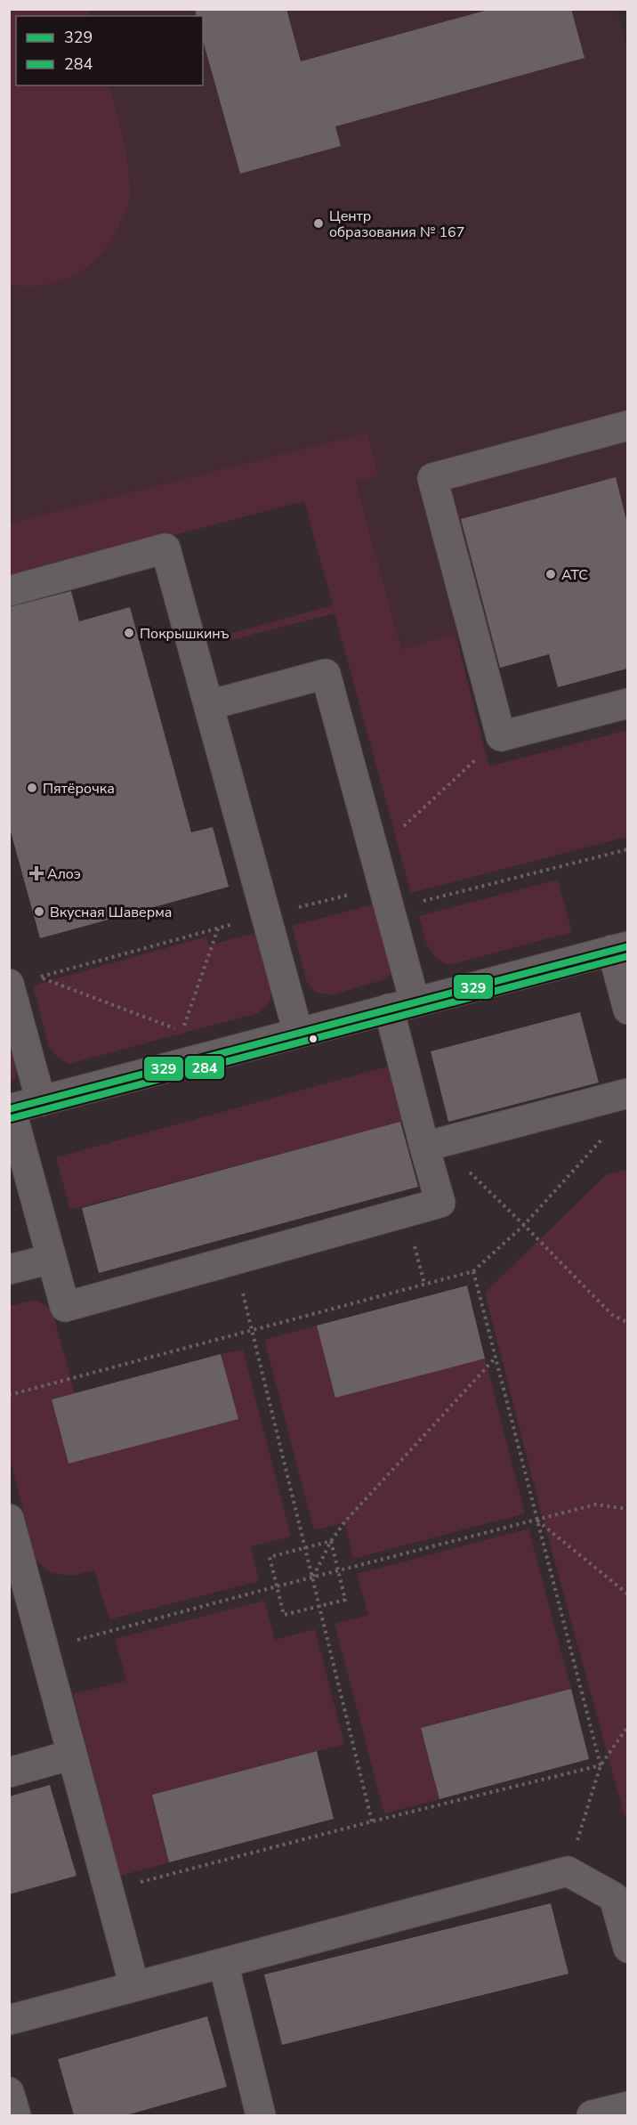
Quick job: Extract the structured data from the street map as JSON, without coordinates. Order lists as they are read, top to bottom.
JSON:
{
  "places": {
    "other": [
      "Центр образования № 167",
      "АТС",
      "Покрышкинъ",
      "Пятёрочка",
      "Вкусная Шаверма"
    ],
    "health": ["Алоэ"]
  },
  "lines": ["transit line 329", "transit line 284"],
  "legend": ["329", "284"]
}
